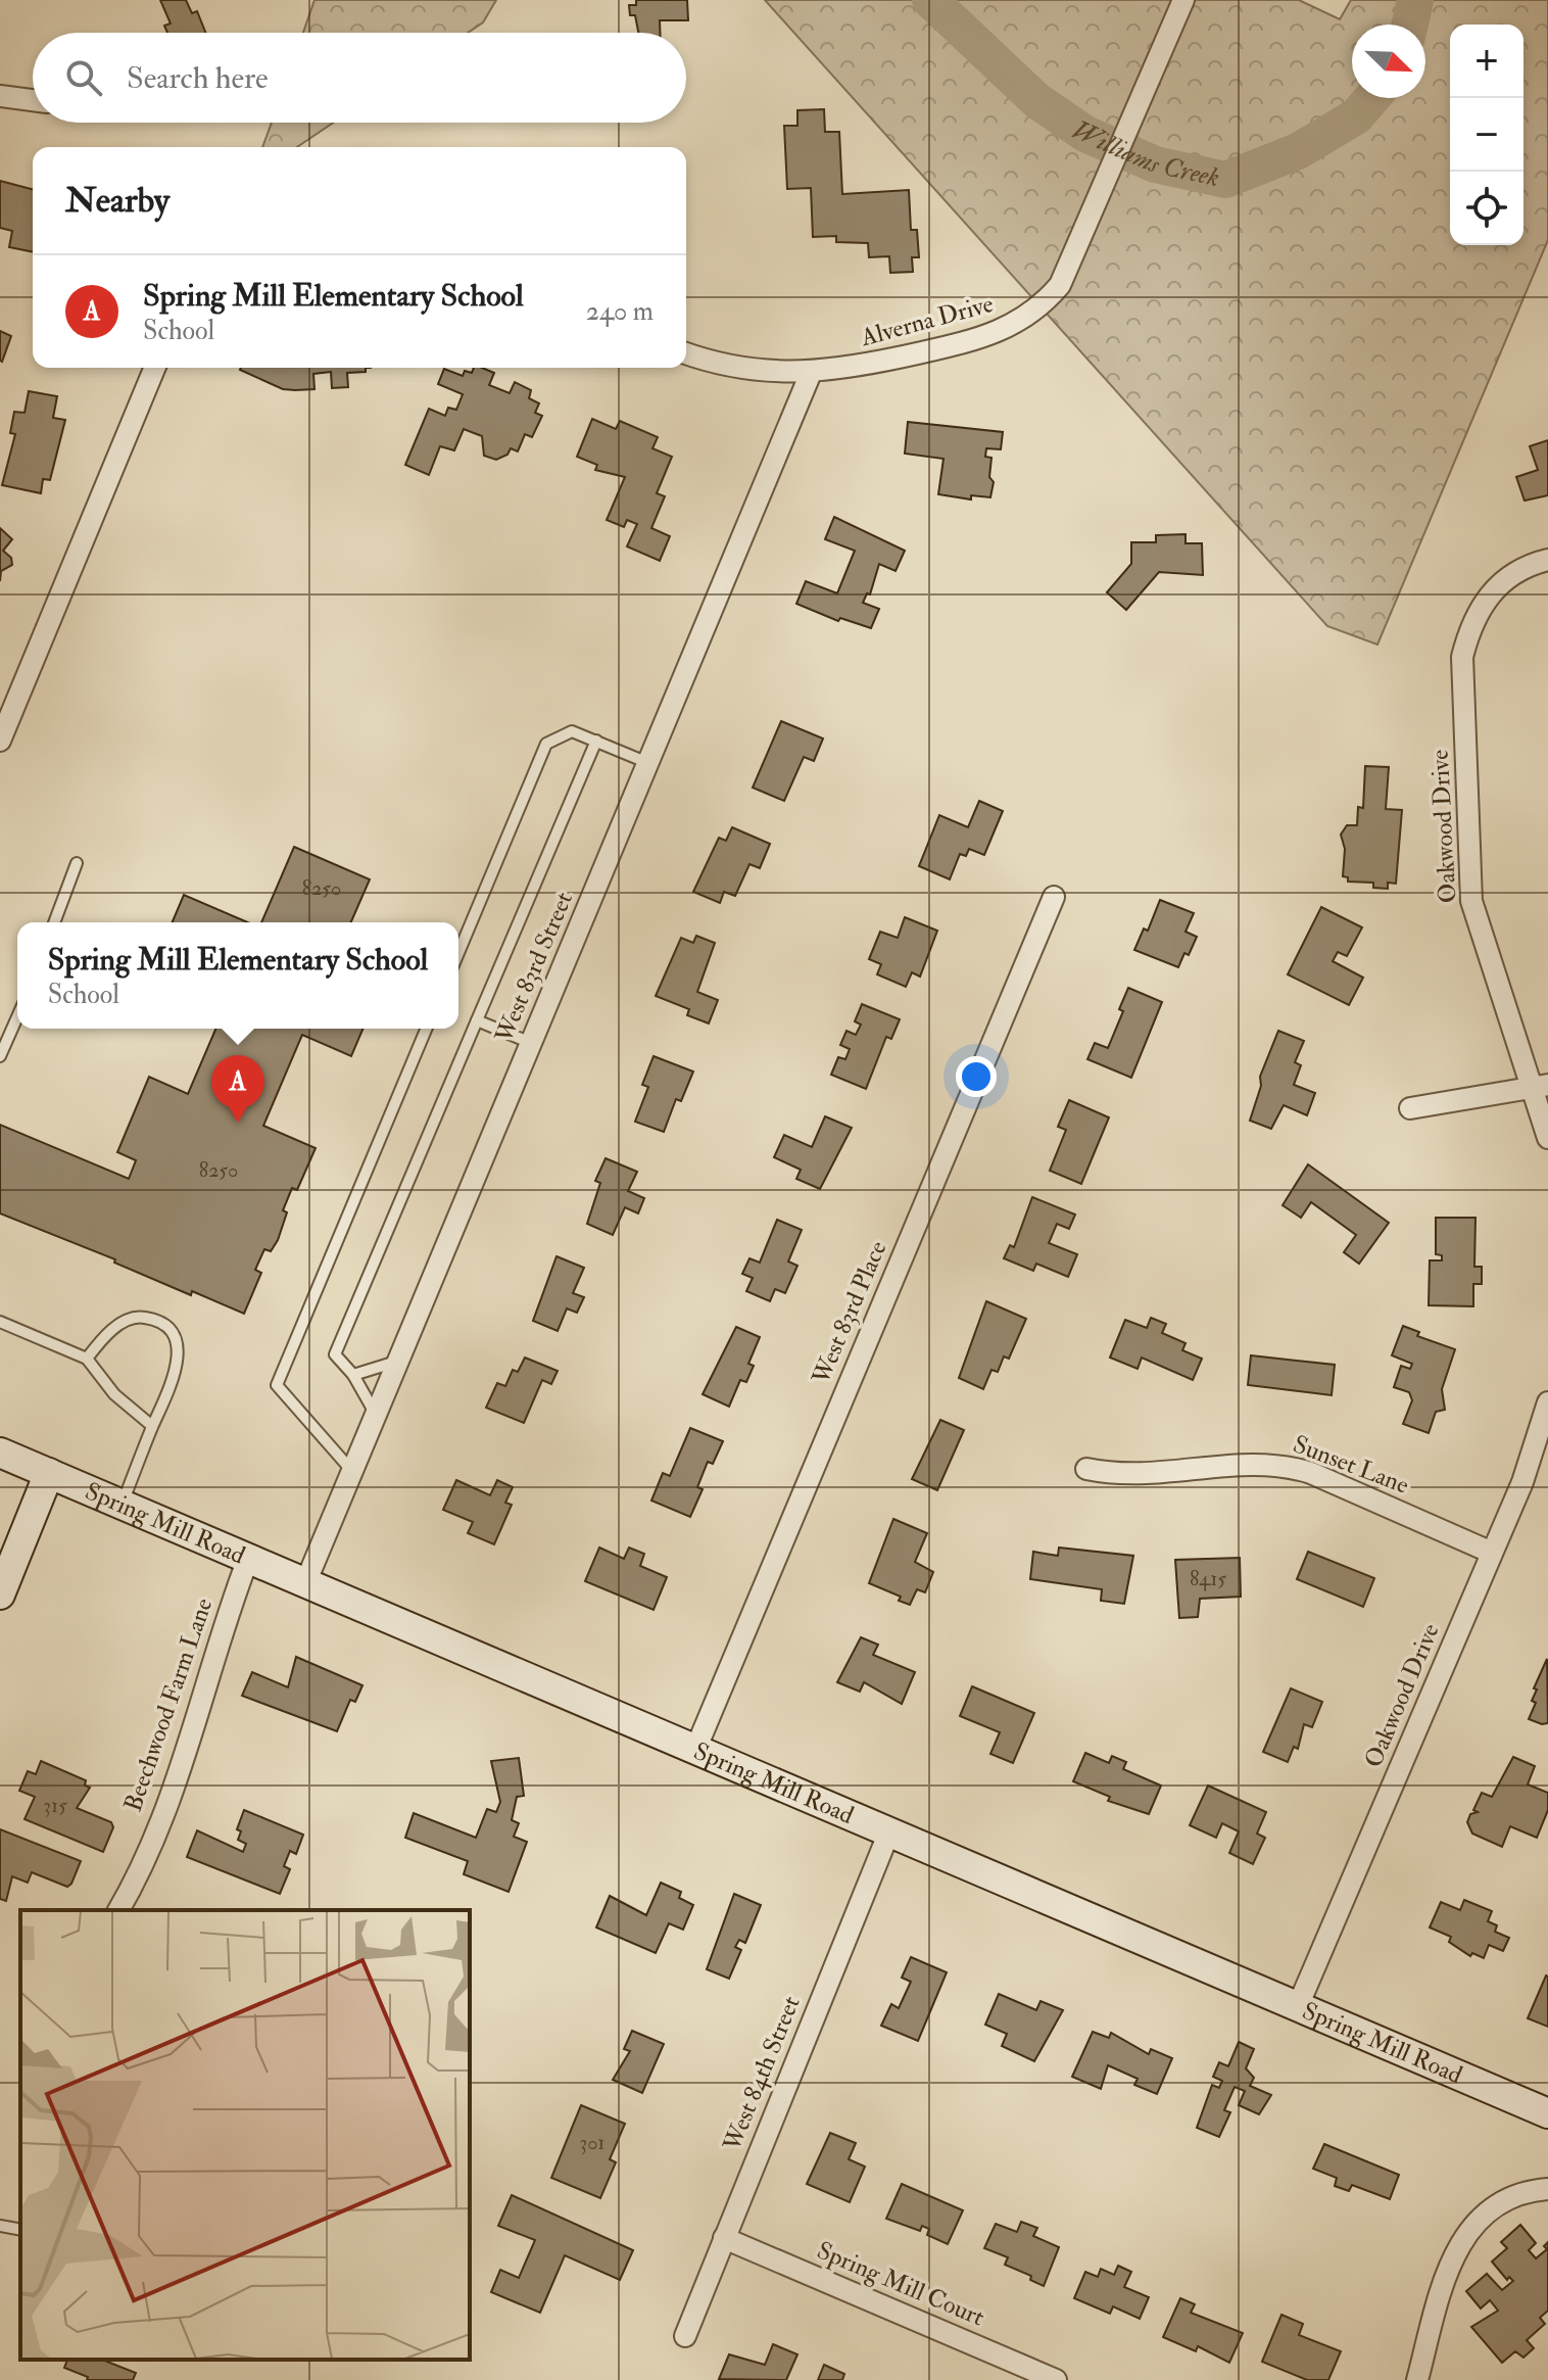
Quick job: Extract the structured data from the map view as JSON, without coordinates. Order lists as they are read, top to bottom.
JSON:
{
  "streets": {
    "street": [
      "Alverna Drive",
      "Oakwood Drive",
      "West 83rd Street",
      "West 83rd Place",
      "Sunset Lane",
      "Spring Mill Road",
      "Beechwood Farm Lane",
      "West 84th Street",
      "Spring Mill Court"
    ]
  },
  "crossings": [
    ["Alverna Drive", "West 83rd Street"],
    ["Oakwood Drive", "Sunset Lane"],
    ["Oakwood Drive", "Spring Mill Road"],
    ["West 83rd Street", "Spring Mill Road"],
    ["West 83rd Place", "Spring Mill Road"],
    ["Spring Mill Road", "Beechwood Farm Lane"],
    ["Spring Mill Road", "West 84th Street"],
    ["West 84th Street", "Spring Mill Court"]
  ],
  "water": ["Williams Creek"],
  "house_numbers": [
    "8250",
    "8250",
    "8415",
    "315",
    "301"
  ],
  "north": "bottom right",
  "page": {
    "map_buttons": ["+", "−"],
    "search": "Search here",
    "heading": "Nearby",
    "list": [
      {
        "mark": "A",
        "name": "Spring Mill Elementary School",
        "note": "School",
        "value": "240 m"
      }
    ],
    "popup": ["Spring Mill Elementary School", "School"],
    "pins": "A"
  }
}
